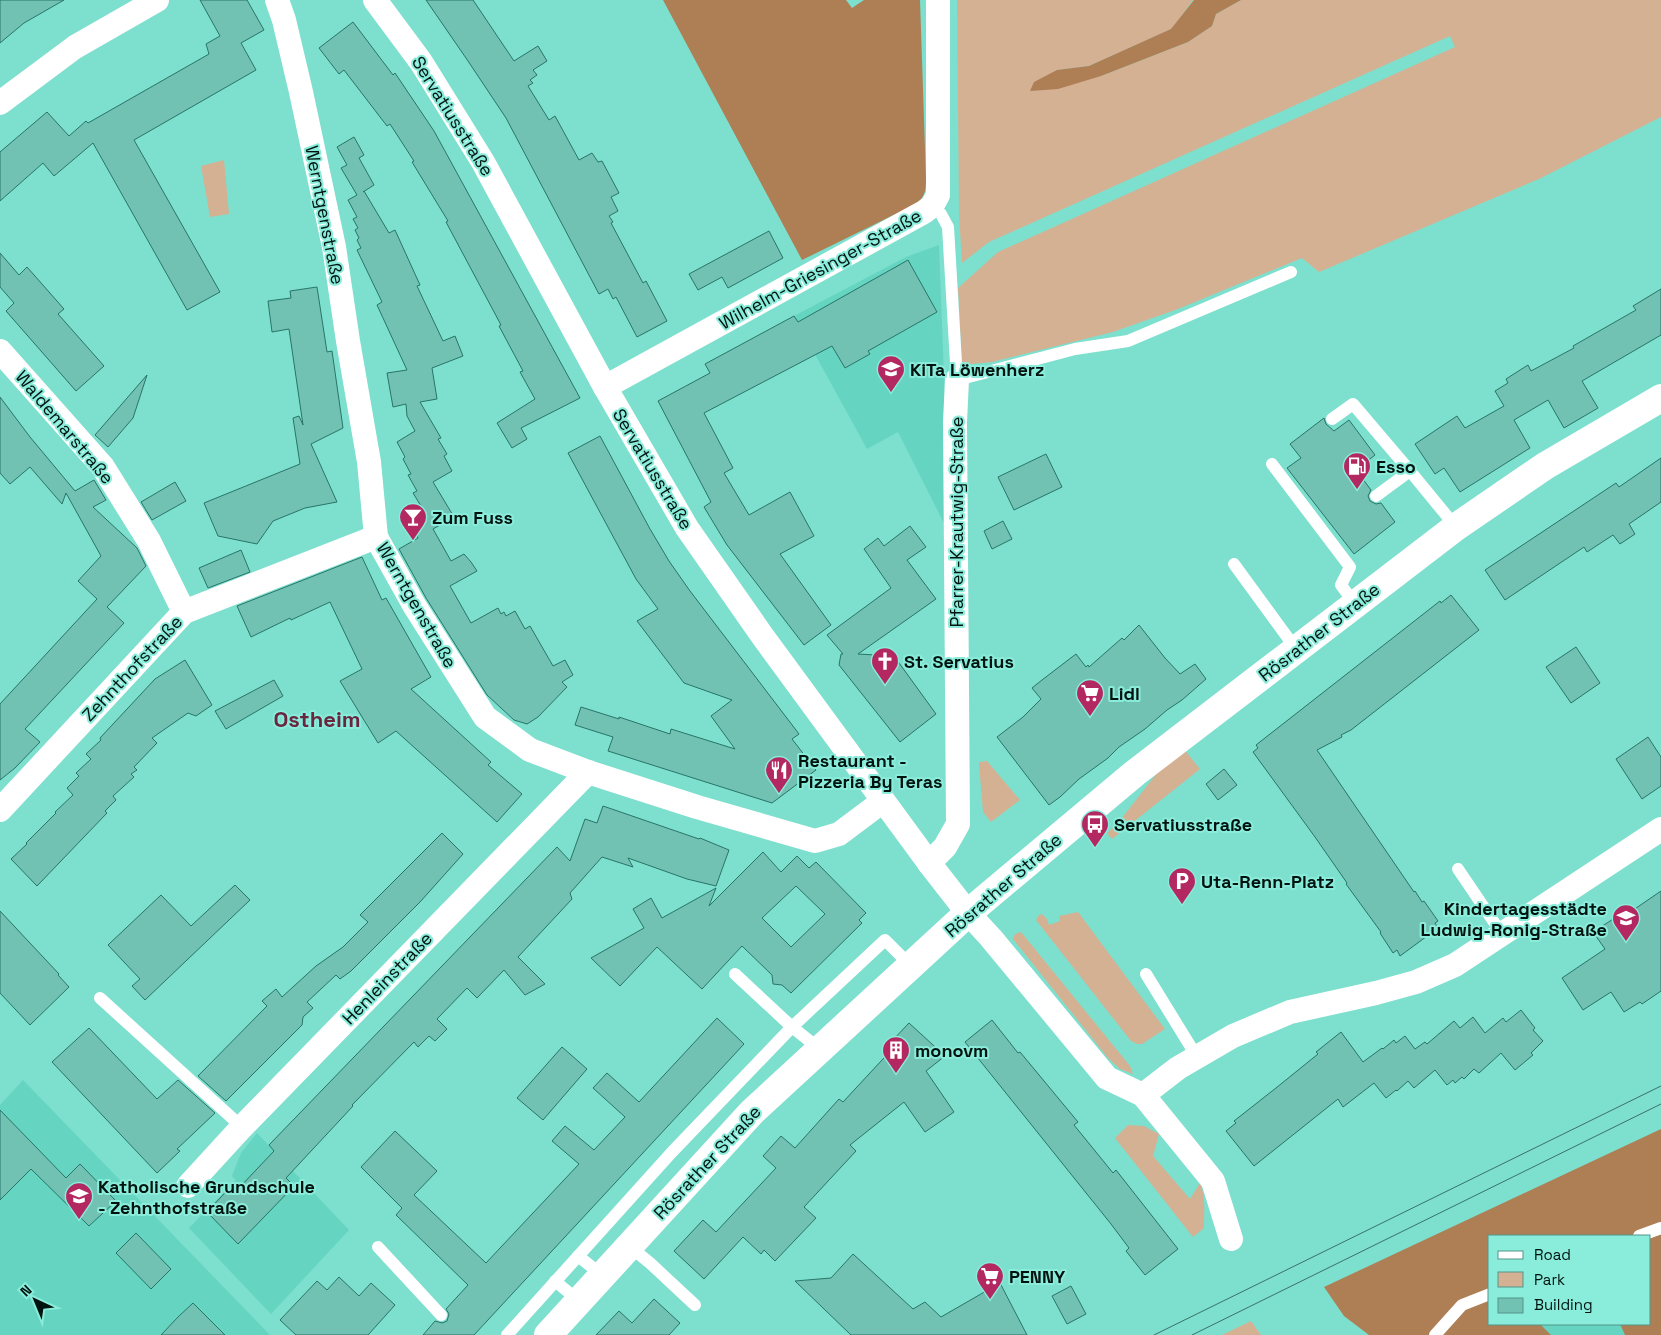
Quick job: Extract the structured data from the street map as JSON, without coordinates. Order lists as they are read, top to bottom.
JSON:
{
  "streets": {
    "main road": ["Rösrather Straße"],
    "street": [
      "Servatiusstraße",
      "Werntgenstraße",
      "Wilhelm-Griesinger-Straße",
      "Waldemarstraße",
      "Pfarrer-Krautwig-Straße",
      "Zehnthofstraße",
      "Henleinstraße"
    ]
  },
  "crossings": [
    ["Servatiusstraße", "Werntgenstraße"],
    ["Servatiusstraße", "Wilhelm-Griesinger-Straße"],
    ["Servatiusstraße", "Pfarrer-Krautwig-Straße"],
    ["Servatiusstraße", "Rösrather Straße"],
    ["Werntgenstraße", "Zehnthofstraße"],
    ["Werntgenstraße", "Henleinstraße"],
    ["Waldemarstraße", "Zehnthofstraße"]
  ],
  "districts": ["Ostheim"],
  "places": {
    "school or university": ["KiTa Löwenherz", "Kindertagesstädte Ludwig-Ronig-Straße", "Katholische Grundschule - Zehnthofstraße"],
    "fuel station": ["Esso"],
    "bar": ["Zum Fuss"],
    "church": ["St. Servatius"],
    "supermarket": ["Lidl", "PENNY"],
    "restaurant": ["Restaurant - Pizzeria By Teras"],
    "bus stop": ["Servatiusstraße"],
    "parking": ["Uta-Renn-Platz"],
    "building": ["monovm"]
  },
  "legend": ["Road", "Park", "Building"],
  "north": "top left"
}
